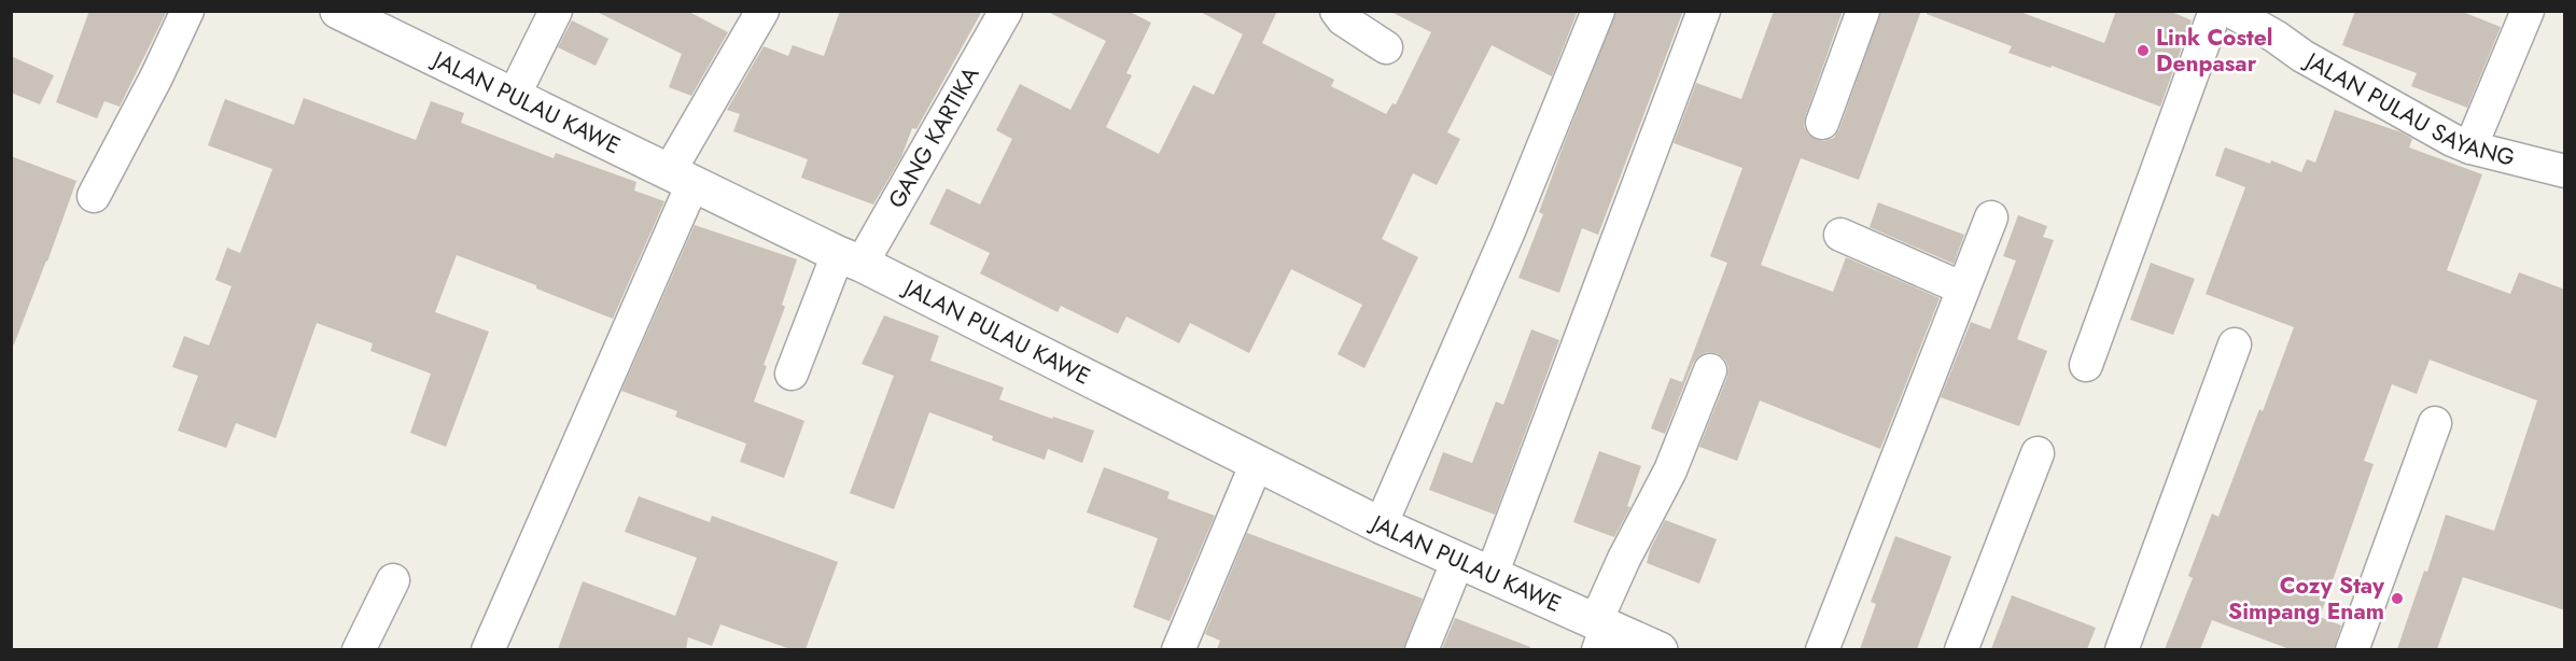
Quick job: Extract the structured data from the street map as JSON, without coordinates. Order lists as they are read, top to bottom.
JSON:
{
  "streets": {
    "street": ["JALAN PULAU KAWE", "JALAN PULAU SAYANG", "GANG KARTIKA"]
  },
  "crossings": [
    ["JALAN PULAU KAWE", "GANG KARTIKA"]
  ],
  "places": ["Link Costel Denpasar", "Cozy Stay Simpang Enam"]
}
